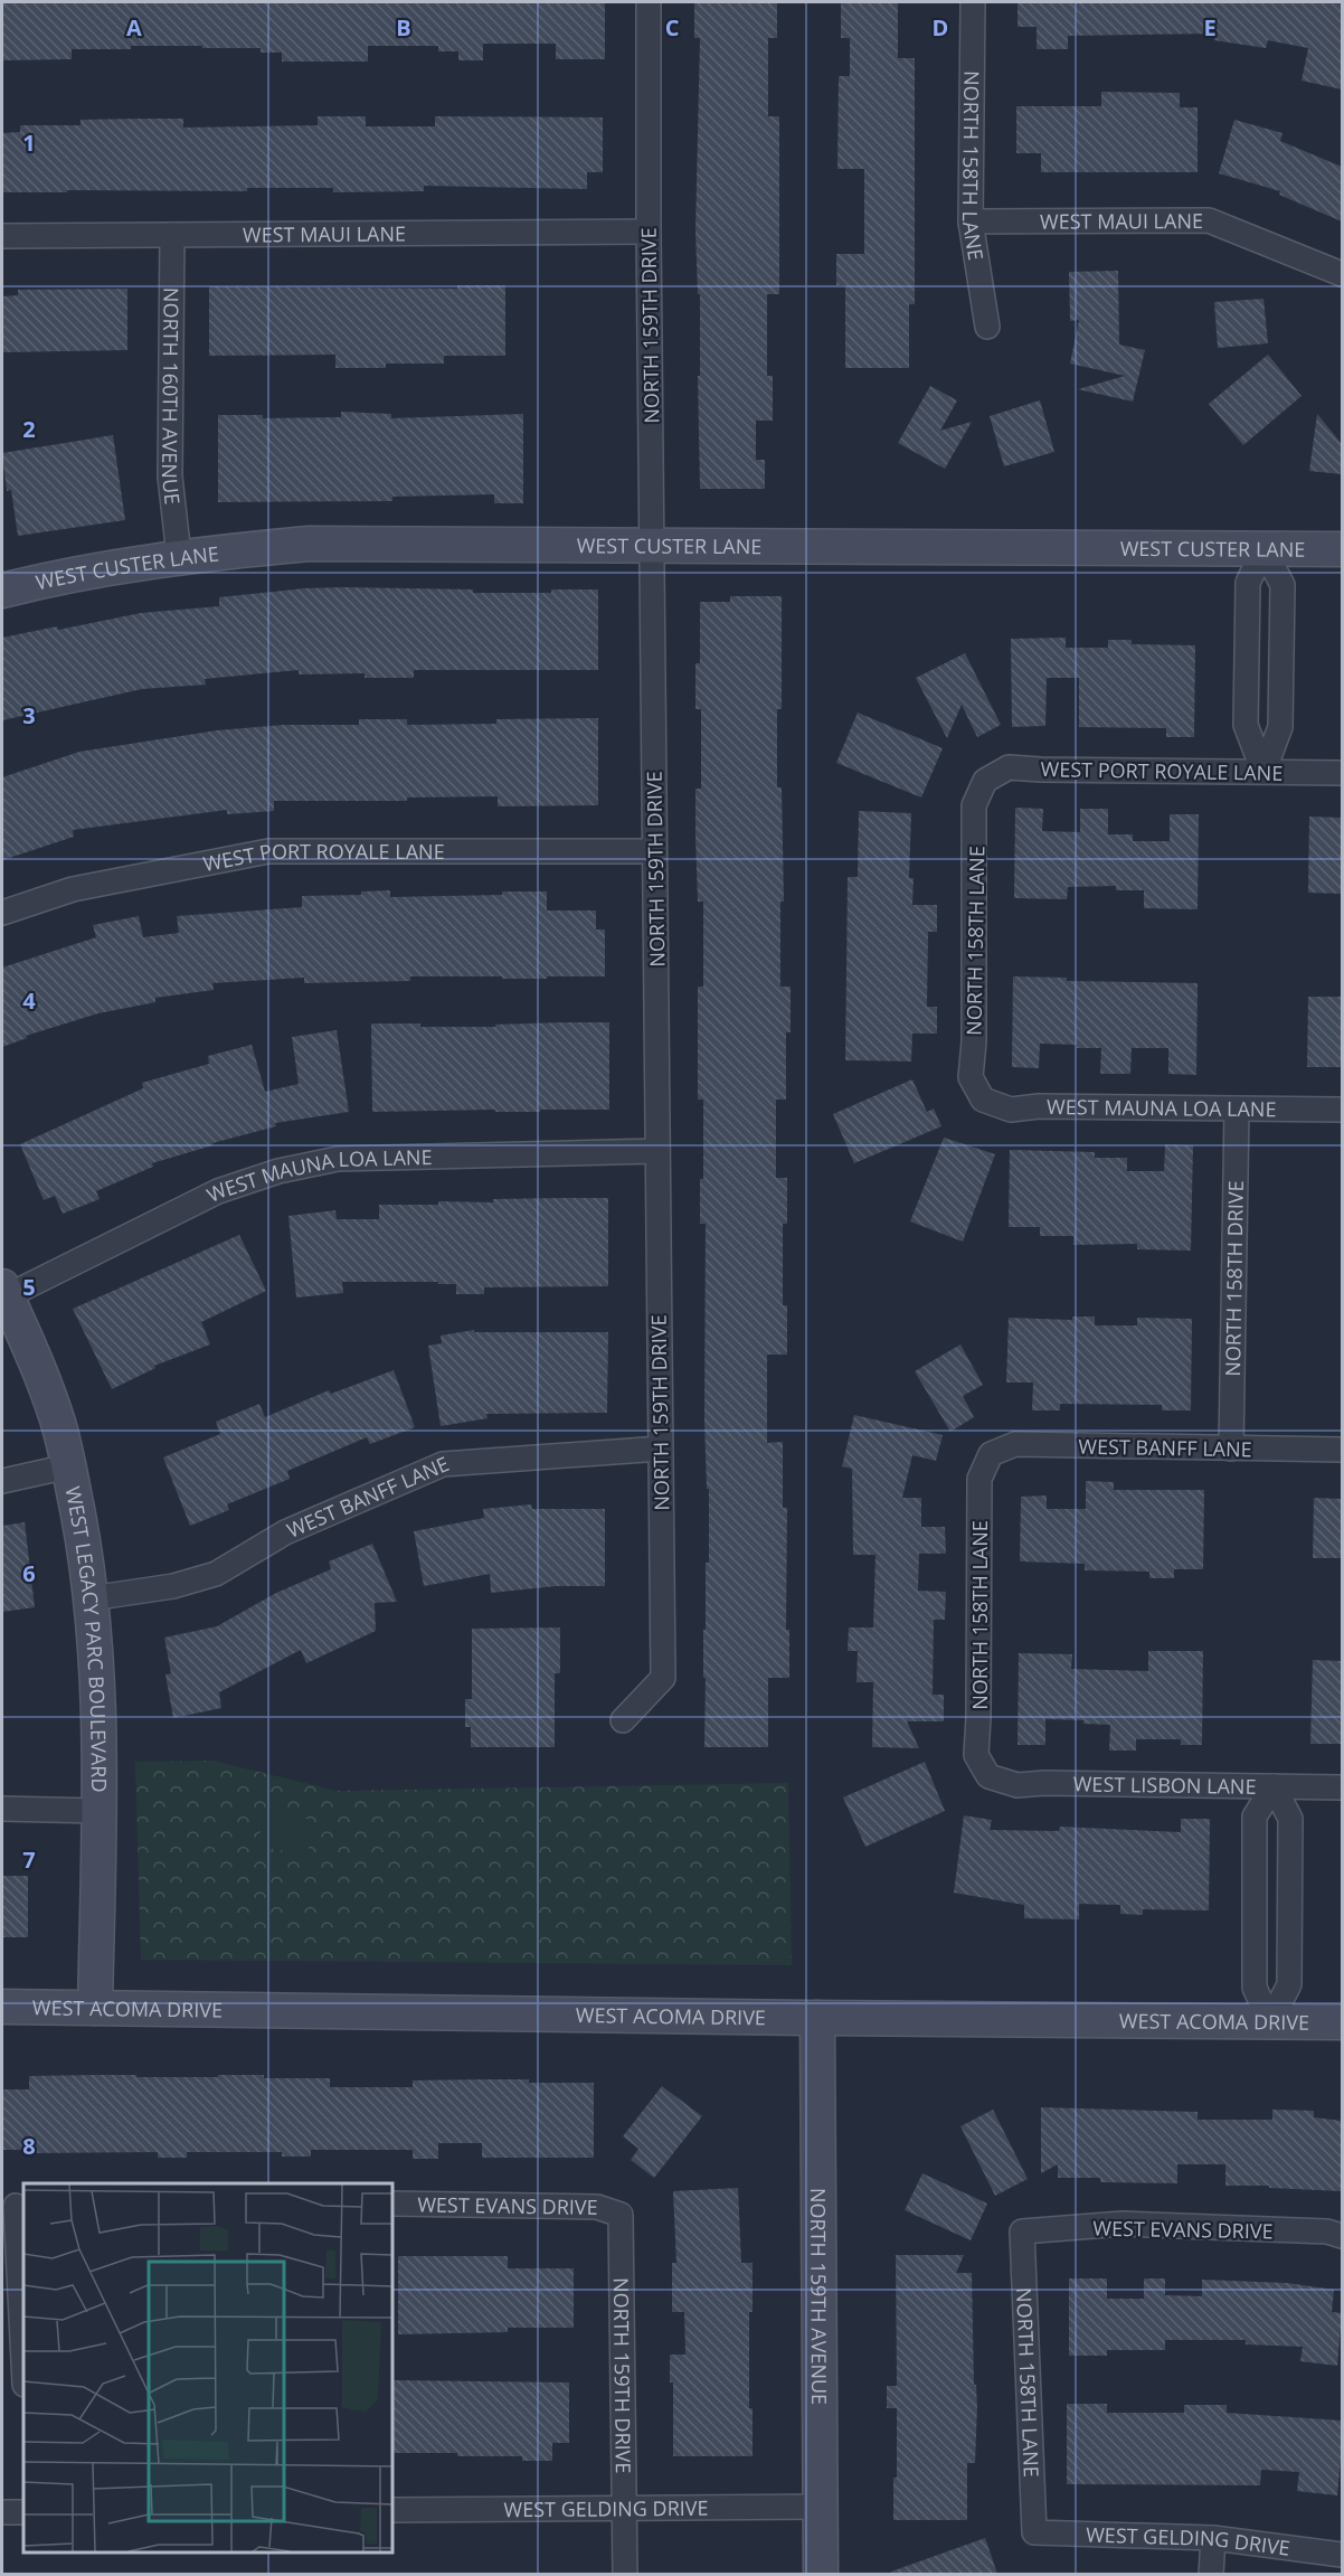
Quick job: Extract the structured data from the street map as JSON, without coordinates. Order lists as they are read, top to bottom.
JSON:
{
  "streets": {
    "street": [
      "NORTH 158TH LANE",
      "WEST MAUI LANE",
      "NORTH 159TH DRIVE",
      "NORTH 160TH AVENUE",
      "WEST CUSTER LANE",
      "WEST PORT ROYALE LANE",
      "WEST MAUNA LOA LANE",
      "NORTH 158TH DRIVE",
      "WEST BANFF LANE",
      "WEST LEGACY PARC BOULEVARD",
      "WEST LISBON LANE",
      "WEST ACOMA DRIVE",
      "WEST EVANS DRIVE",
      "NORTH 159TH AVENUE",
      "WEST GELDING DRIVE"
    ]
  },
  "crossings": [
    ["NORTH 158TH LANE", "WEST MAUI LANE"],
    ["NORTH 158TH LANE", "WEST PORT ROYALE LANE"],
    ["NORTH 158TH LANE", "WEST MAUNA LOA LANE"],
    ["NORTH 158TH LANE", "WEST BANFF LANE"],
    ["NORTH 158TH LANE", "WEST LISBON LANE"],
    ["NORTH 158TH LANE", "WEST EVANS DRIVE"],
    ["NORTH 158TH LANE", "WEST GELDING DRIVE"],
    ["WEST MAUI LANE", "NORTH 159TH DRIVE"],
    ["WEST MAUI LANE", "NORTH 160TH AVENUE"],
    ["NORTH 159TH DRIVE", "WEST CUSTER LANE"],
    ["NORTH 159TH DRIVE", "WEST PORT ROYALE LANE"],
    ["NORTH 159TH DRIVE", "WEST MAUNA LOA LANE"],
    ["NORTH 159TH DRIVE", "WEST BANFF LANE"],
    ["NORTH 159TH DRIVE", "WEST EVANS DRIVE"],
    ["NORTH 159TH DRIVE", "WEST GELDING DRIVE"],
    ["NORTH 160TH AVENUE", "WEST CUSTER LANE"],
    ["WEST MAUNA LOA LANE", "NORTH 158TH DRIVE"],
    ["WEST MAUNA LOA LANE", "WEST LEGACY PARC BOULEVARD"],
    ["NORTH 158TH DRIVE", "WEST BANFF LANE"],
    ["WEST BANFF LANE", "WEST LEGACY PARC BOULEVARD"],
    ["WEST LEGACY PARC BOULEVARD", "WEST ACOMA DRIVE"],
    ["WEST ACOMA DRIVE", "NORTH 159TH AVENUE"],
    ["NORTH 159TH AVENUE", "WEST GELDING DRIVE"]
  ],
  "grid": {
    "columns": [
      "A",
      "B",
      "C",
      "D",
      "E"
    ],
    "rows": [
      "1",
      "2",
      "3",
      "4",
      "5",
      "6",
      "7",
      "8"
    ]
  }
}
